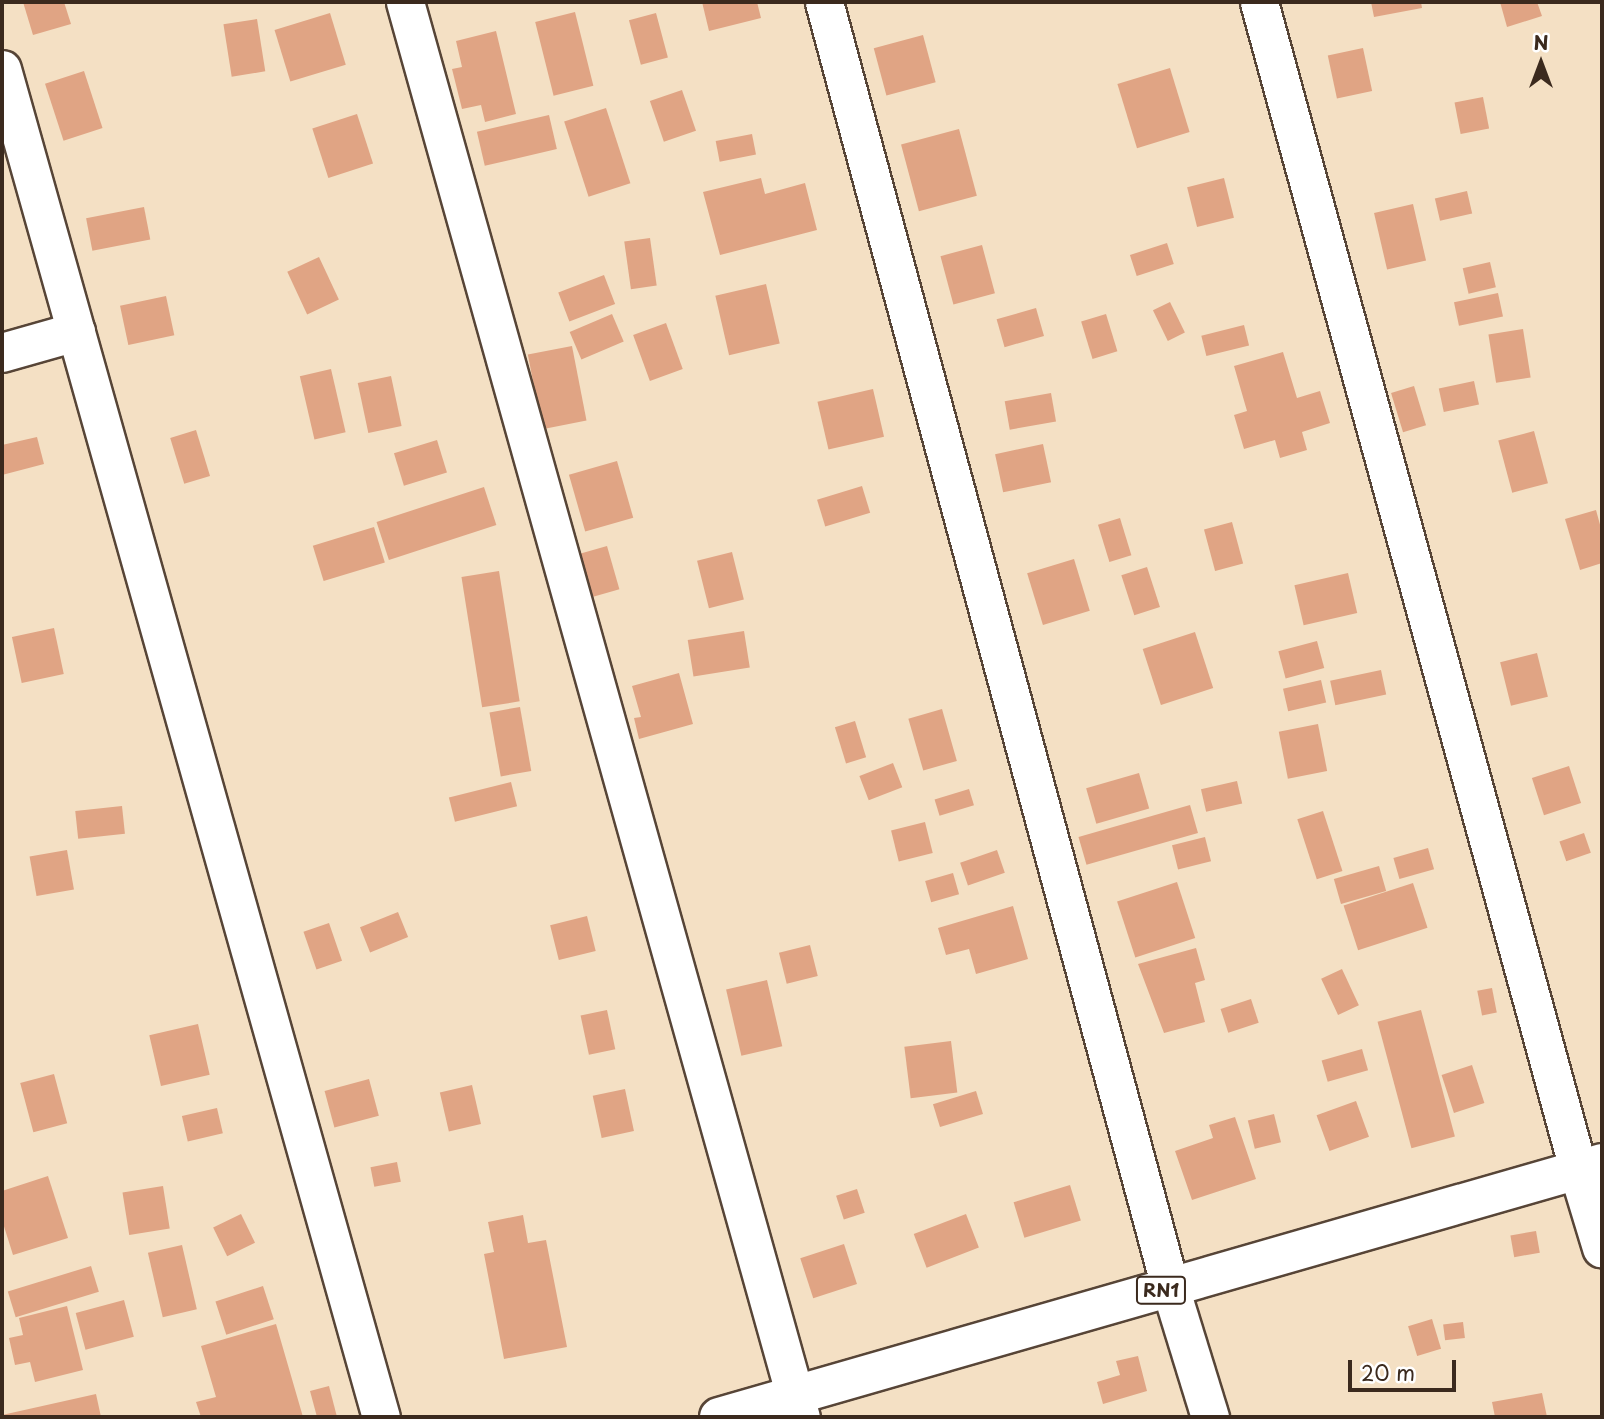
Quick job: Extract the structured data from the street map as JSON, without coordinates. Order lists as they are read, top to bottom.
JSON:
{
  "streets": {
    "main road": ["RN1"]
  },
  "scale_bar": "20 m",
  "north": "top"
}
